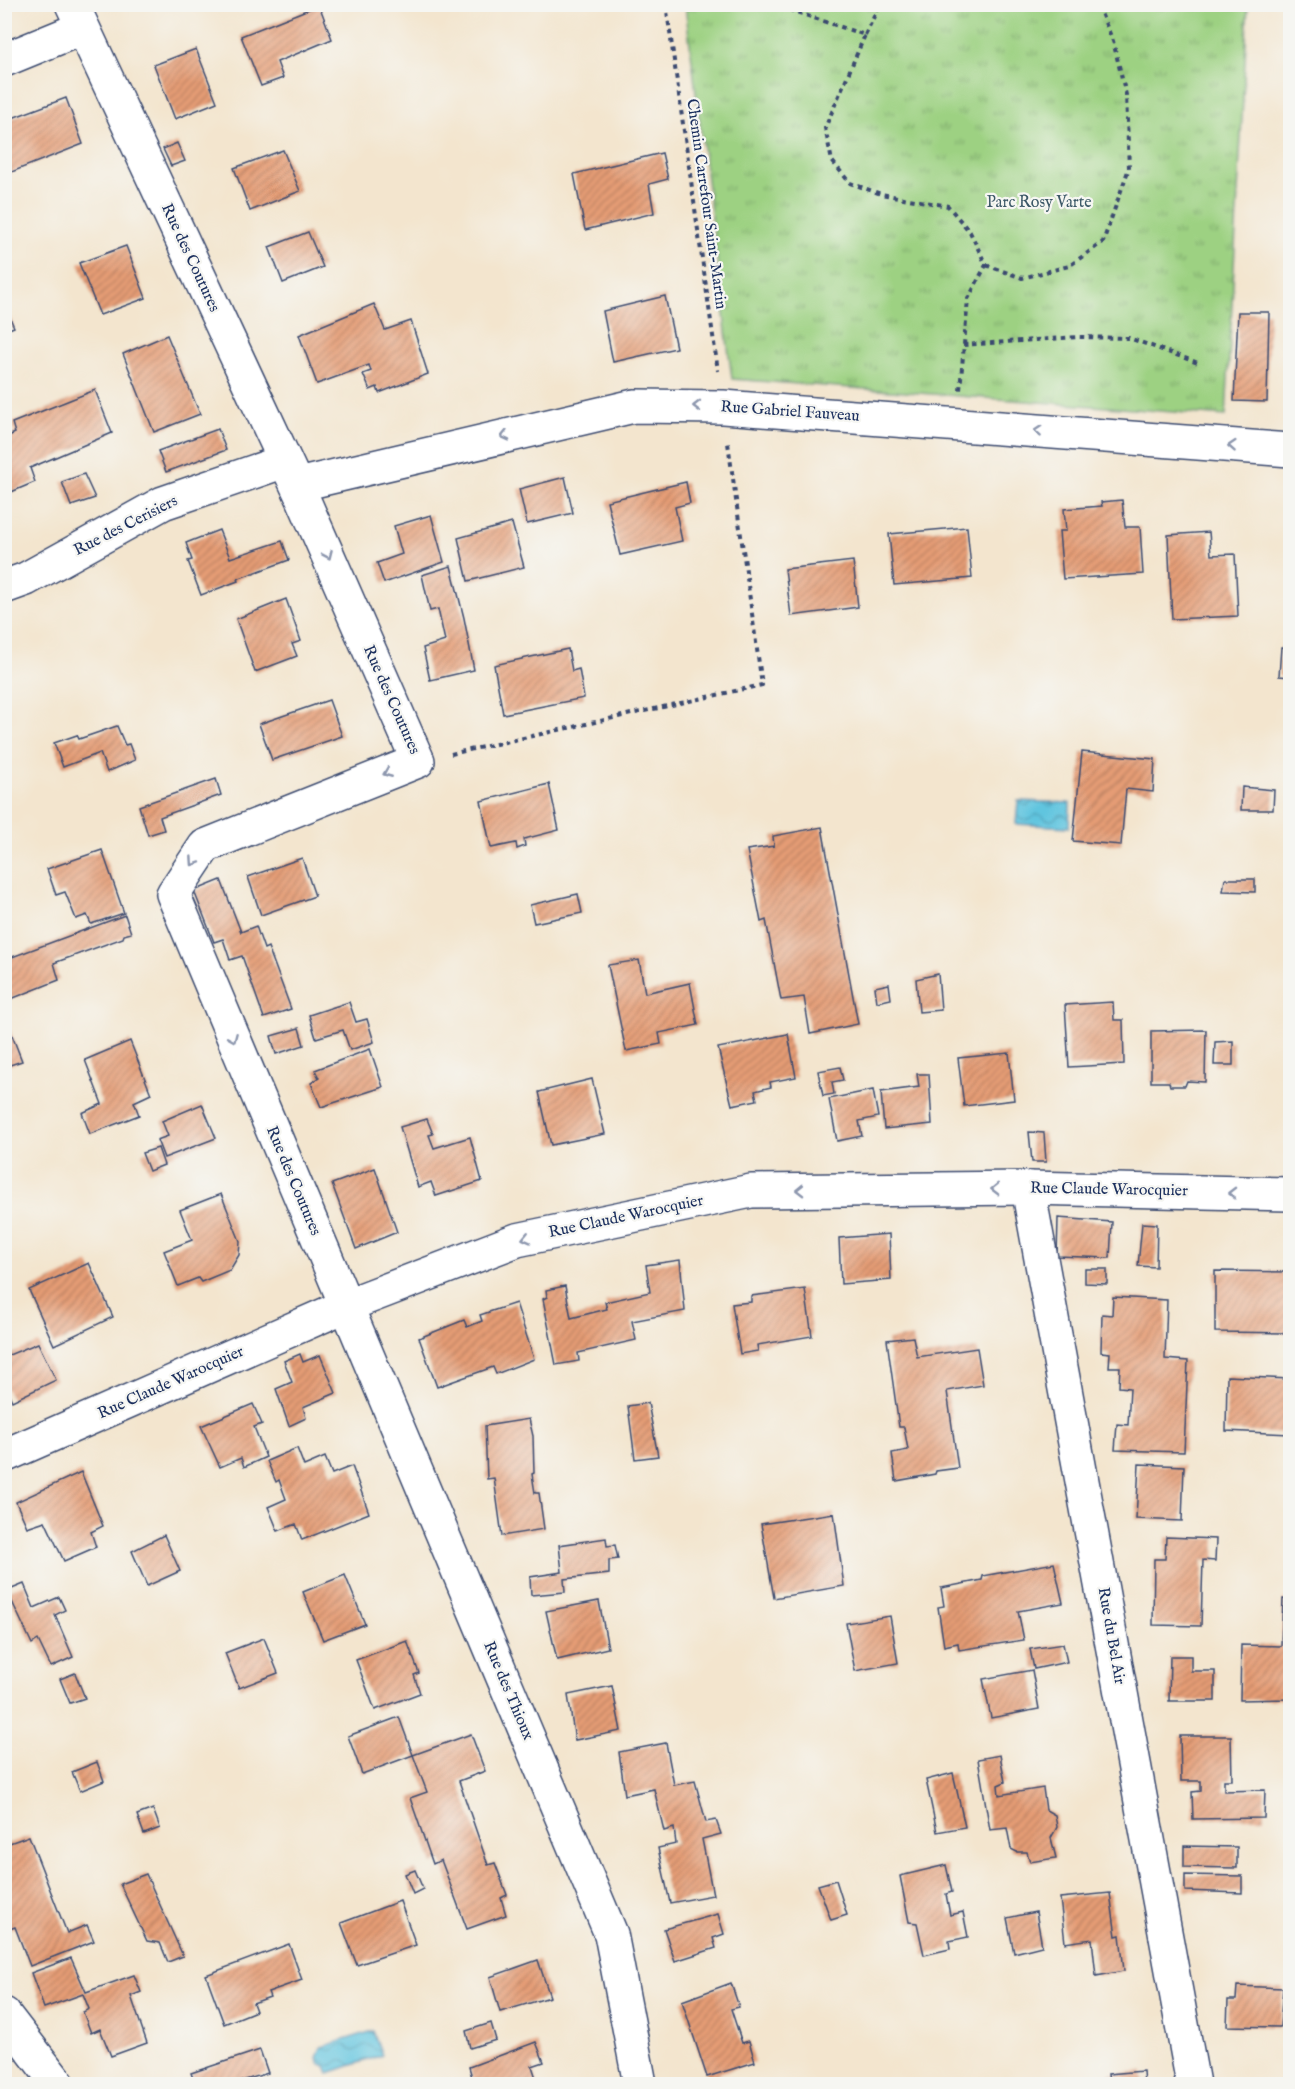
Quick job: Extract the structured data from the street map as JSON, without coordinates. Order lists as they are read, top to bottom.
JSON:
{
  "streets": {
    "street": [
      "Rue des Coutures",
      "Rue Gabriel Fauveau",
      "Rue des Cerisiers",
      "Rue Claude Warocquier",
      "Rue du Bel Air",
      "Rue des Thioux"
    ],
    "path": ["Chemin Carrefour Saint-Martin"]
  },
  "crossings": [
    ["Chemin Carrefour Saint-Martin", "Rue des Coutures"],
    ["Chemin Carrefour Saint-Martin", "Rue Gabriel Fauveau"],
    ["Rue des Coutures", "Rue Gabriel Fauveau"],
    ["Rue des Coutures", "Rue des Cerisiers"],
    ["Rue des Coutures", "Rue Claude Warocquier"],
    ["Rue des Coutures", "Rue des Thioux"],
    ["Rue Gabriel Fauveau", "Rue des Cerisiers"],
    ["Rue Claude Warocquier", "Rue du Bel Air"],
    ["Rue Claude Warocquier", "Rue des Thioux"]
  ],
  "one_way": ["Rue Gabriel Fauveau", "Rue Claude Warocquier"],
  "parks": ["Parc Rosy Varte"]
}
